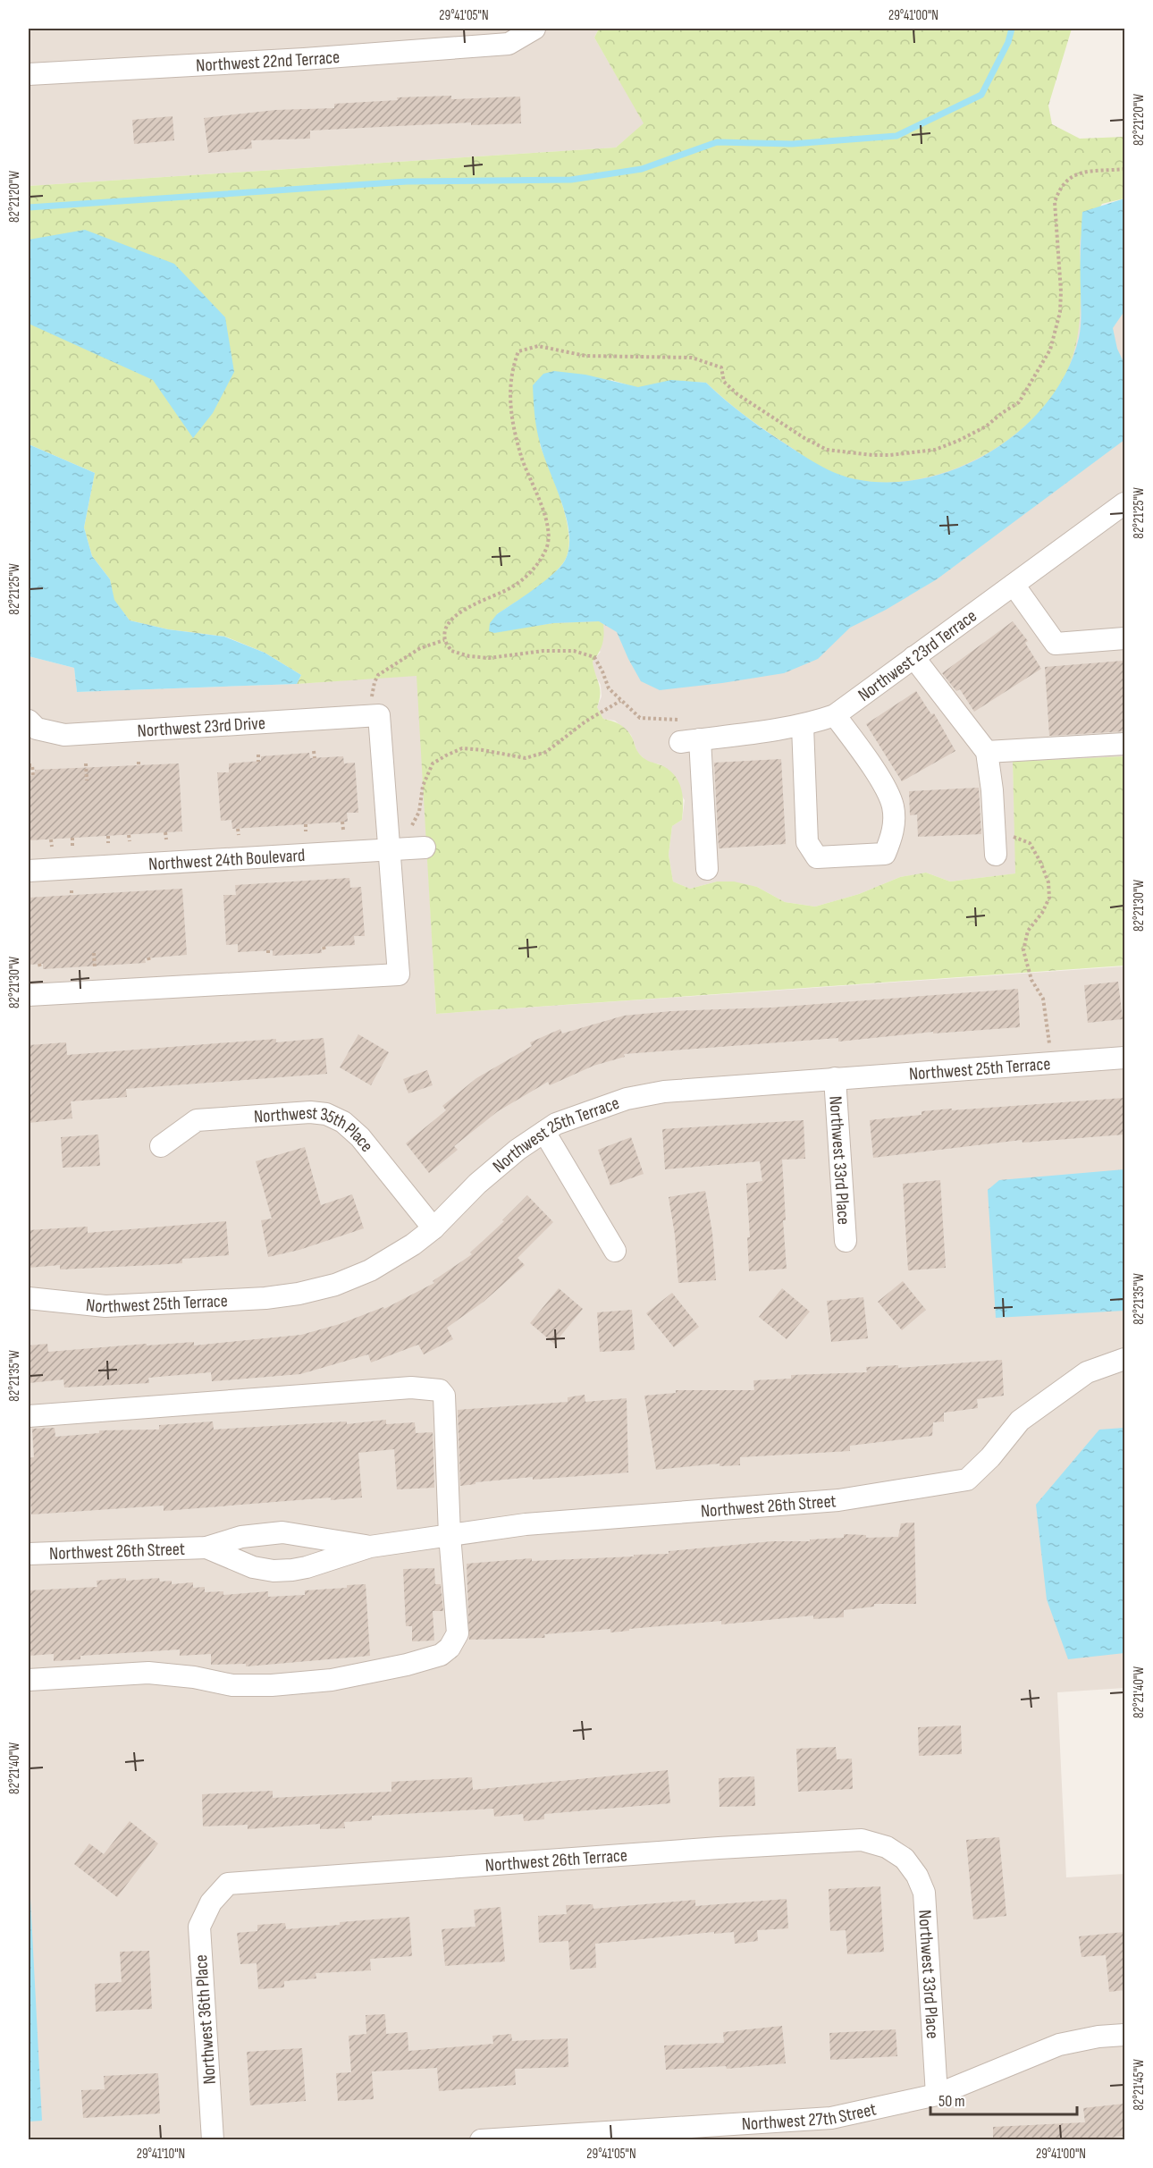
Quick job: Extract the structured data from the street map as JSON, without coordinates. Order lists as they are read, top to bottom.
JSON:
{
  "streets": {
    "street": [
      "Northwest 22nd Terrace",
      "Northwest 23rd Terrace",
      "Northwest 23rd Drive",
      "Northwest 24th Boulevard",
      "Northwest 25th Terrace",
      "Northwest 35th Place",
      "Northwest 33rd Place",
      "Northwest 26th Street",
      "Northwest 26th Terrace",
      "Northwest 36th Place",
      "Northwest 27th Street"
    ]
  },
  "crossings": [
    ["Northwest 25th Terrace", "Northwest 35th Place"],
    ["Northwest 25th Terrace", "Northwest 33rd Place"],
    ["Northwest 33rd Place", "Northwest 26th Terrace"],
    ["Northwest 33rd Place", "Northwest 27th Street"],
    ["Northwest 26th Terrace", "Northwest 36th Place"]
  ],
  "scale_bar": "50 m",
  "coordinates": [
    "29°41'05\"N",
    "29°41'00\"N",
    "82°21'20\"W",
    "82°21'25\"W",
    "82°21'30\"W",
    "82°21'35\"W",
    "82°21'40\"W",
    "82°21'45\"W",
    "29°41'10\"N"
  ]
}
